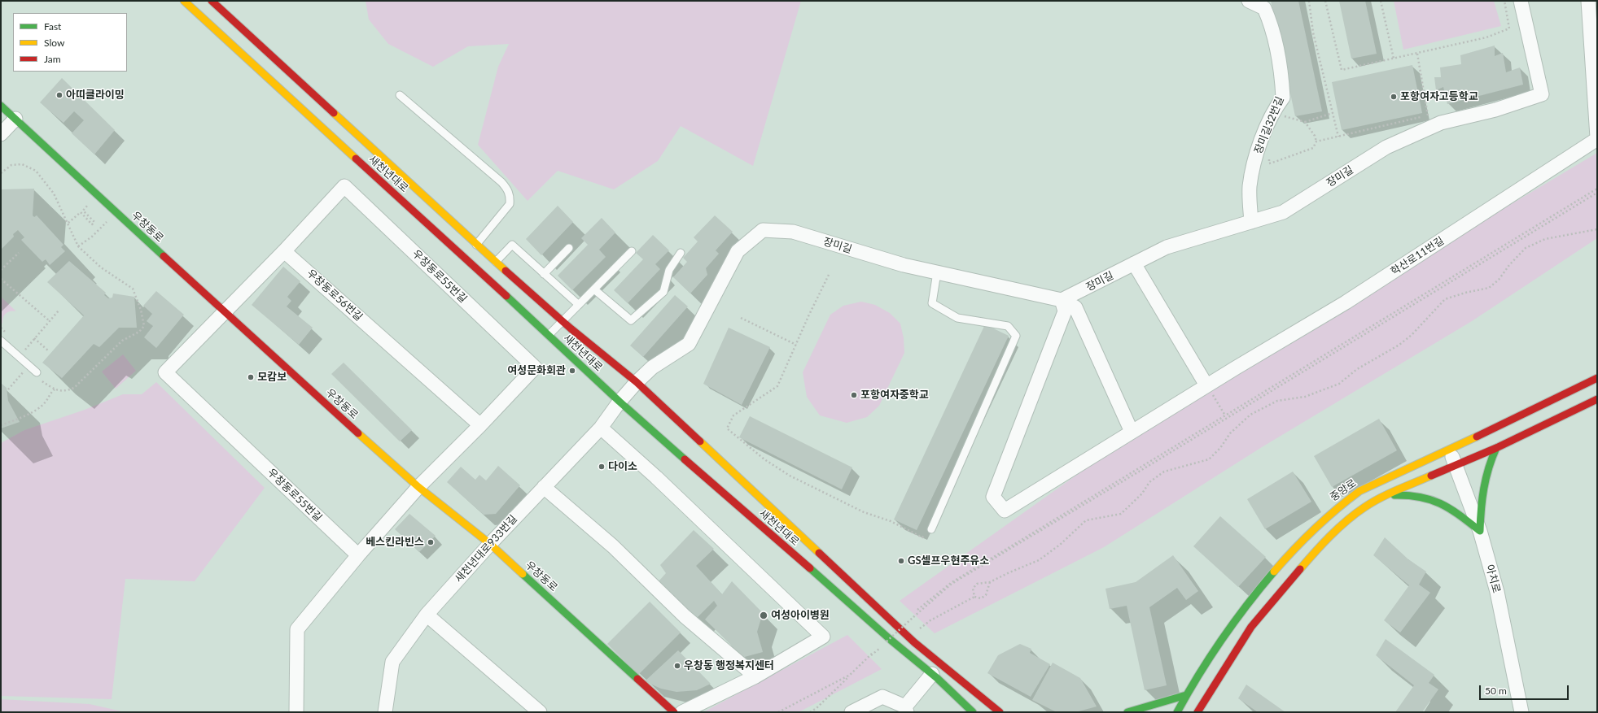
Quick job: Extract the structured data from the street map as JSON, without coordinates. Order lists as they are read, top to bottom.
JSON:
{
  "streets": {
    "main road": ["새천년대로", "우창동로", "중앙로"],
    "street": [
      "장미길32번길",
      "장미길",
      "학산로11번길",
      "우창동로55번길",
      "우창동로56번길",
      "새천년대로933번길",
      "아치로"
    ]
  },
  "crossings": [
    ["장미길32번길", "장미길"],
    ["새천년대로", "장미길"],
    ["새천년대로", "새천년대로933번길"],
    ["장미길", "학산로11번길"],
    ["장미길", "새천년대로933번길"],
    ["우창동로", "우창동로55번길"],
    ["우창동로", "새천년대로933번길"],
    ["우창동로55번길", "우창동로56번길"],
    ["중앙로", "아치로"]
  ],
  "places": [
    "아띠클라이밍",
    "포항여자고등학교",
    "여성문화회관",
    "모캄보",
    "포항여자중학교",
    "다이소",
    "베스킨라빈스",
    "GS셀프우현주유소",
    "여성아이병원",
    "우창동 행정복지센터"
  ],
  "legend": ["Fast", "Slow", "Jam"],
  "scale_bar": "50 m"
}
